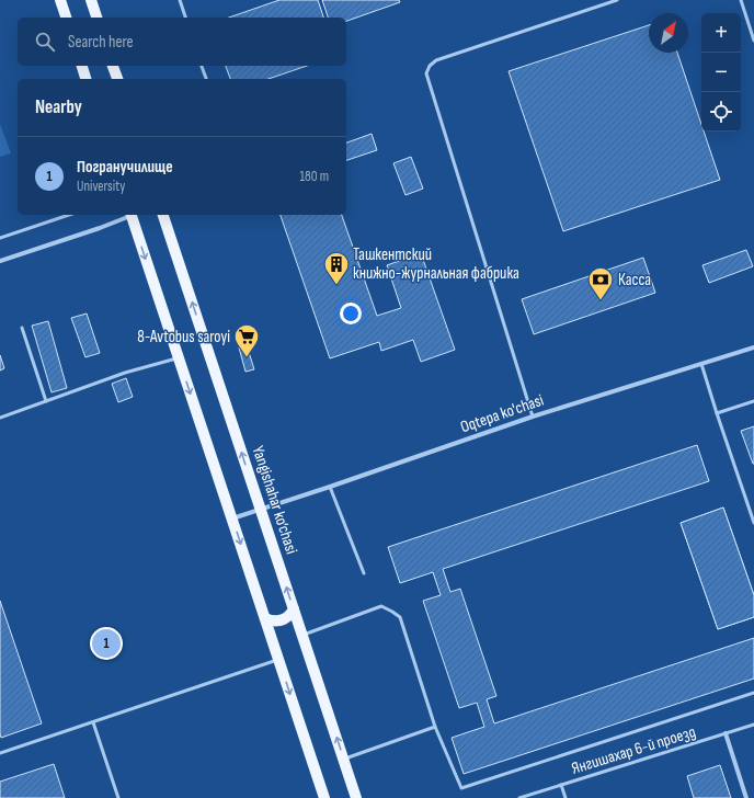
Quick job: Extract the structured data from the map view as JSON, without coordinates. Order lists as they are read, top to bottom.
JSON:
{
  "streets": {
    "main road": ["Yangishahar ko‘chasi"],
    "street": ["Oqtepa ko'chasi"],
    "lane": ["Янгишахар 6-й проезд"]
  },
  "crossings": [
    ["Oqtepa ko'chasi", "Yangishahar ko‘chasi"]
  ],
  "places": {
    "building": ["Ташкентский книжно-журнальная фабрика"],
    "bank": ["Касса"],
    "supermarket": ["8-Avtobus saroyi"]
  },
  "north": "top right",
  "page": {
    "map_buttons": ["+", "−"],
    "search": "Search here",
    "heading": "Nearby",
    "list": [
      {
        "mark": "1",
        "name": "Погранучилище",
        "note": "University",
        "value": "180 m"
      }
    ],
    "pins": "1"
  }
}
